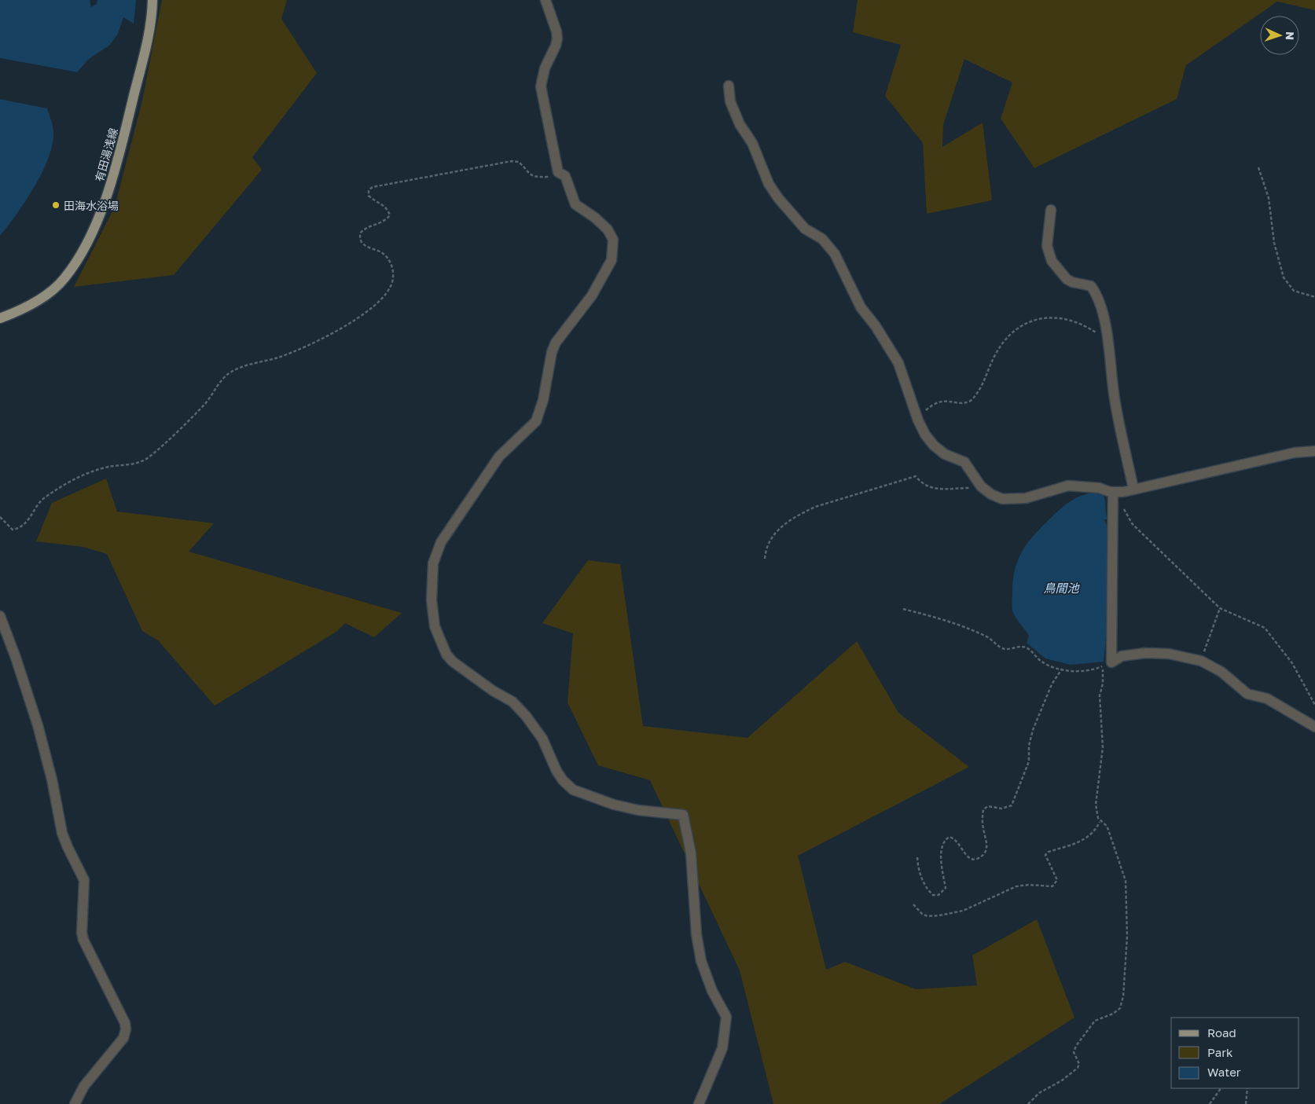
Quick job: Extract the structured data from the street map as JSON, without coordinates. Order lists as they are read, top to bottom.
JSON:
{
  "streets": {
    "main road": ["有田湯浅線"]
  },
  "water": ["鳥間池"],
  "places": ["田海水浴場"],
  "legend": ["Road", "Park", "Water"],
  "north": "right"
}
